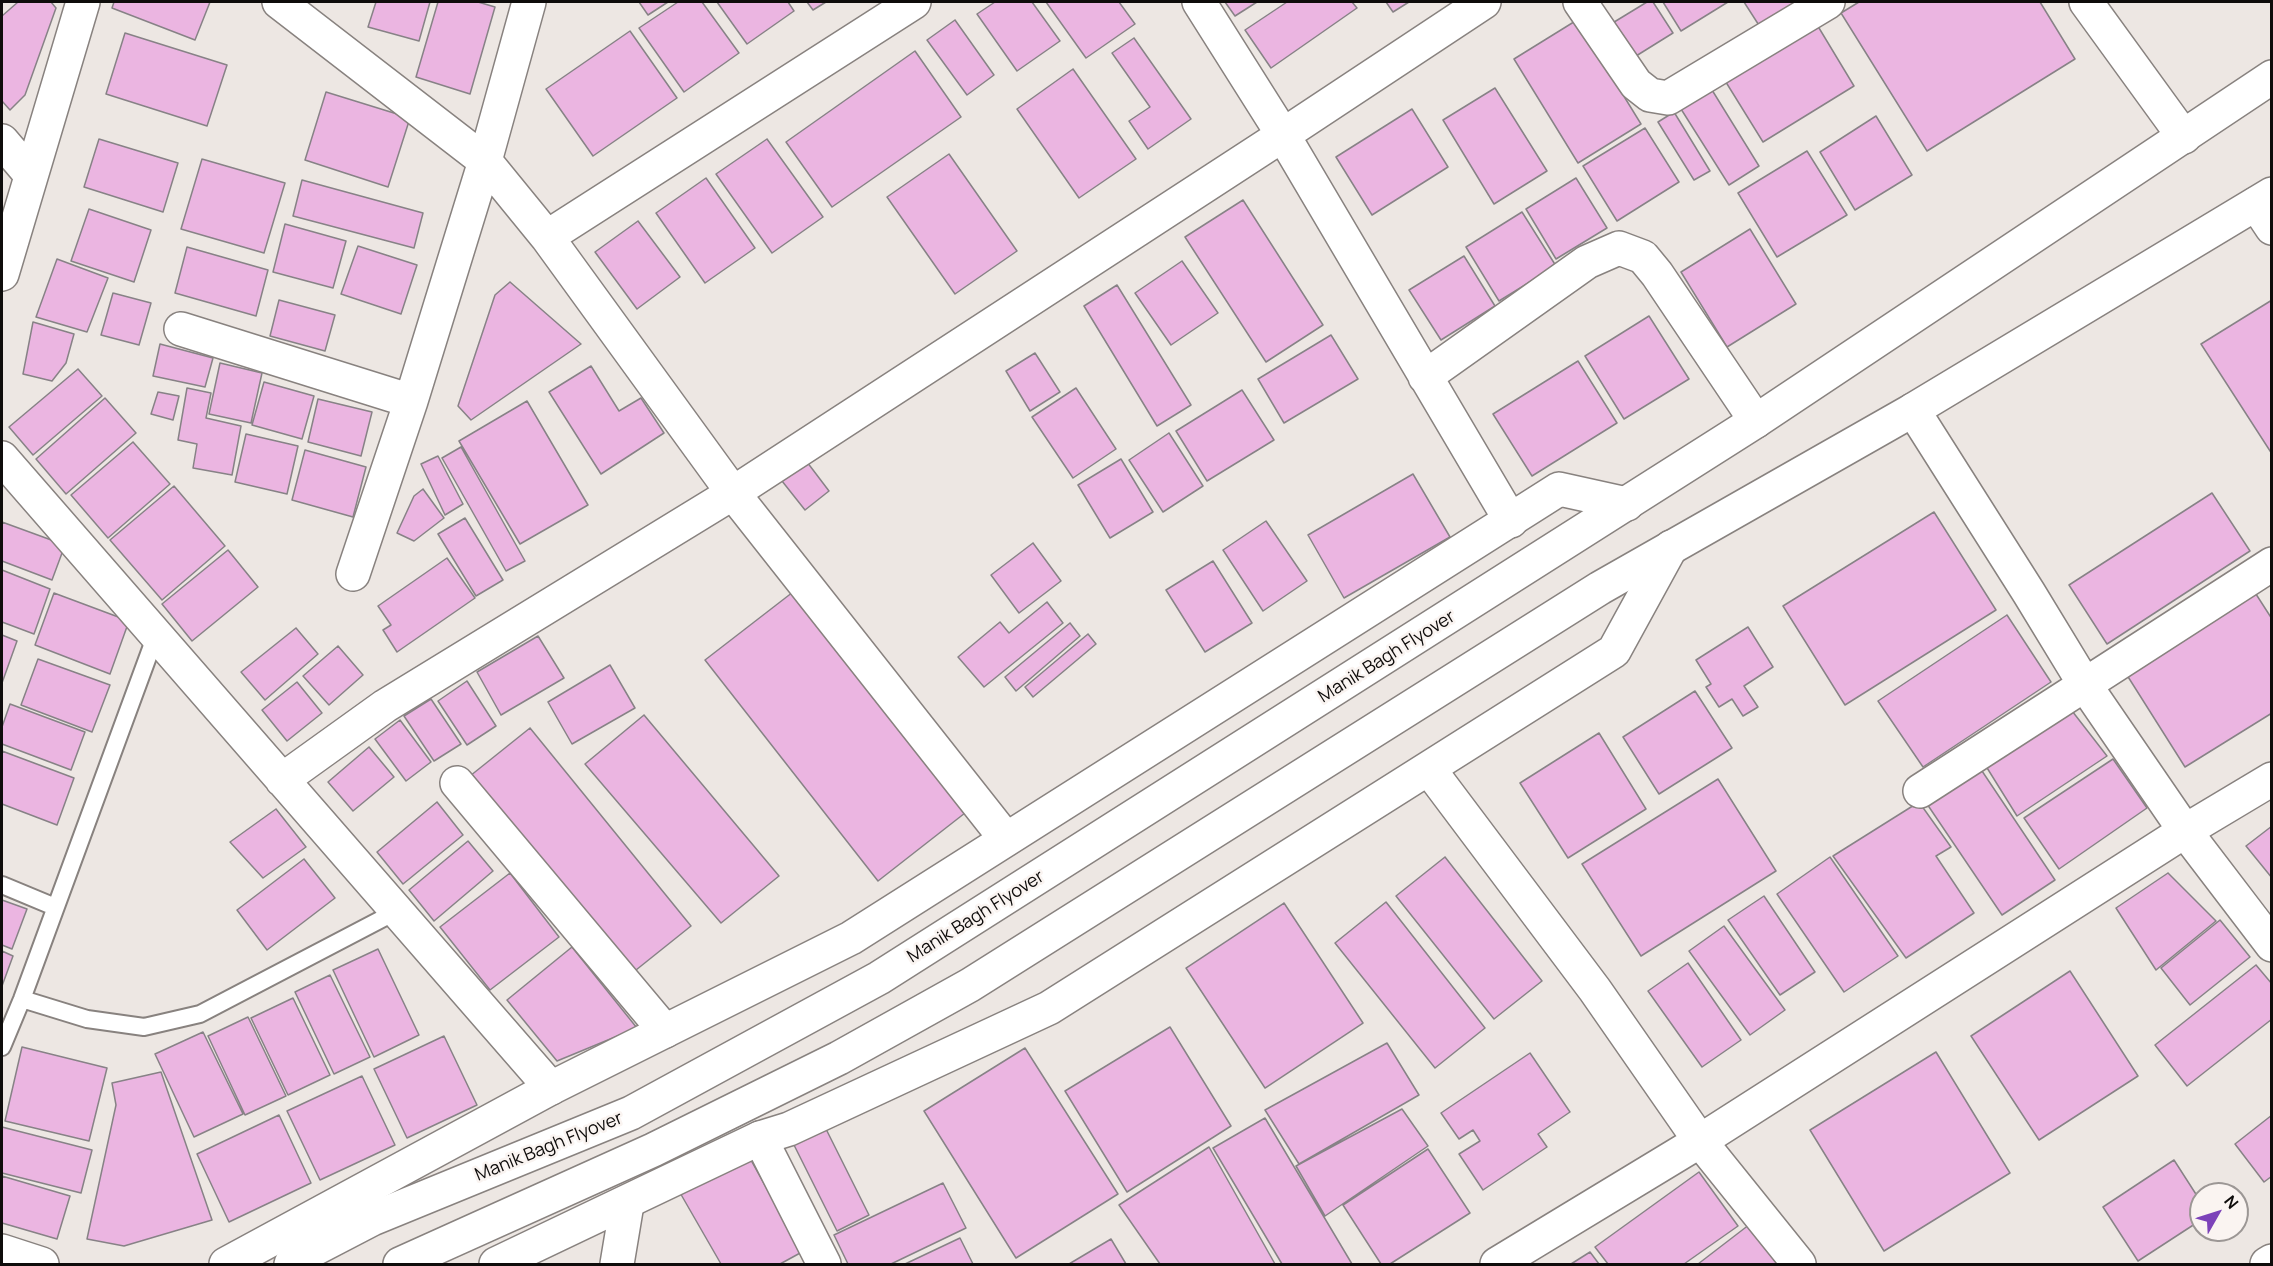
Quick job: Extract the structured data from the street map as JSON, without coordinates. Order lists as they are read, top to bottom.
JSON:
{
  "streets": {
    "street": ["Manik Bagh Flyover"]
  },
  "north": "top right"
}
